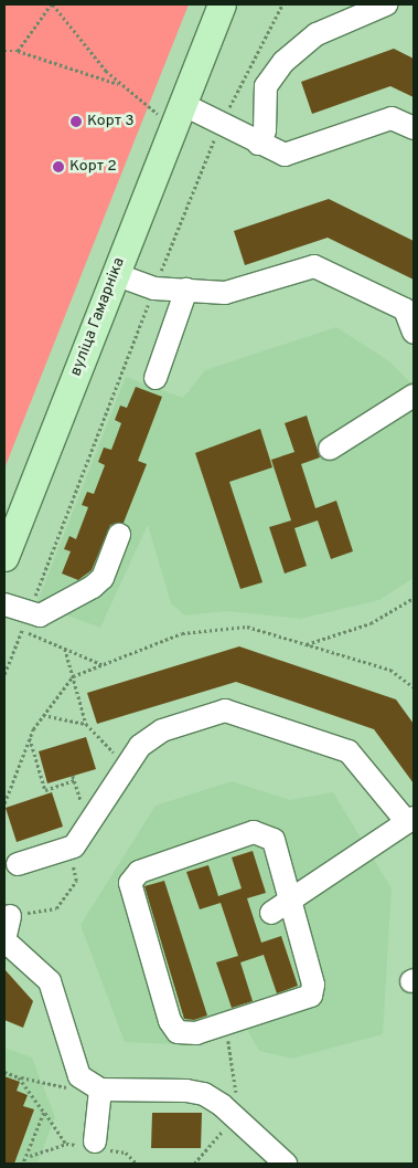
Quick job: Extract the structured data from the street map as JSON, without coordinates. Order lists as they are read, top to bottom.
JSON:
{
  "streets": {
    "main road": ["вуліца Гамарніка"]
  },
  "places": ["Корт 3", "Корт 2"]
}
